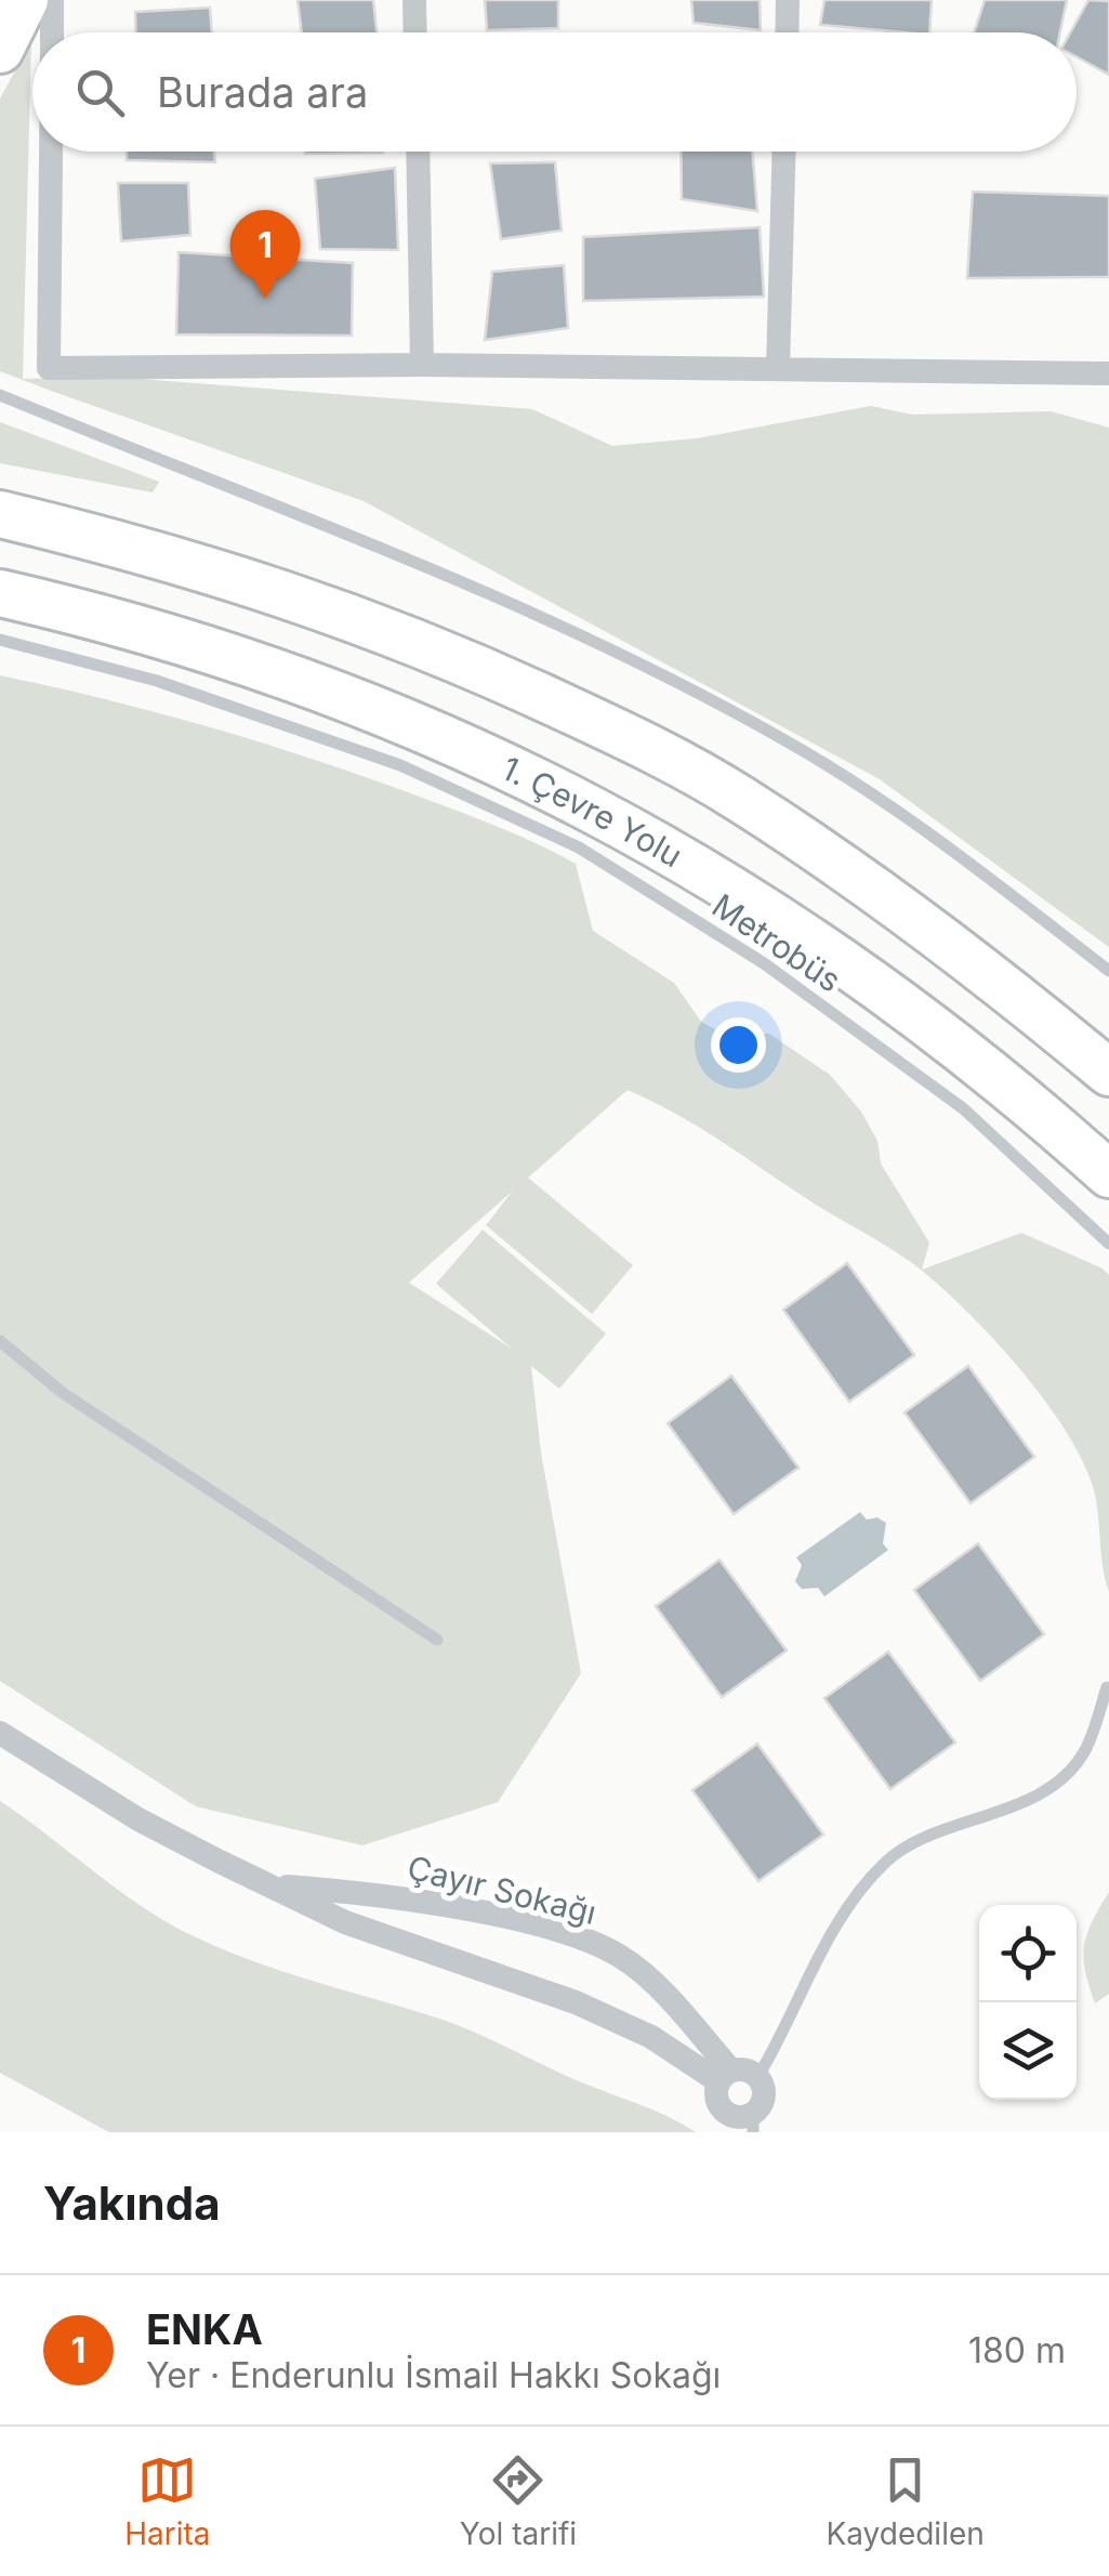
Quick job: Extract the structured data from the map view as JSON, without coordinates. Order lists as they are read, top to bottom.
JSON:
{
  "streets": {
    "highway": ["1. Çevre Yolu"],
    "street": ["Çayır Sokağı"],
    "lane": ["Metrobüs"]
  },
  "page": {
    "search": "Burada ara",
    "pins": "1",
    "heading": "Yakında",
    "list": [
      {
        "mark": "1",
        "name": "ENKA",
        "note": "Yer · Enderunlu İsmail Hakkı Sokağı",
        "value": "180 m"
      }
    ],
    "nav": ["Harita", "Yol tarifi", "Kaydedilen"]
  }
}
